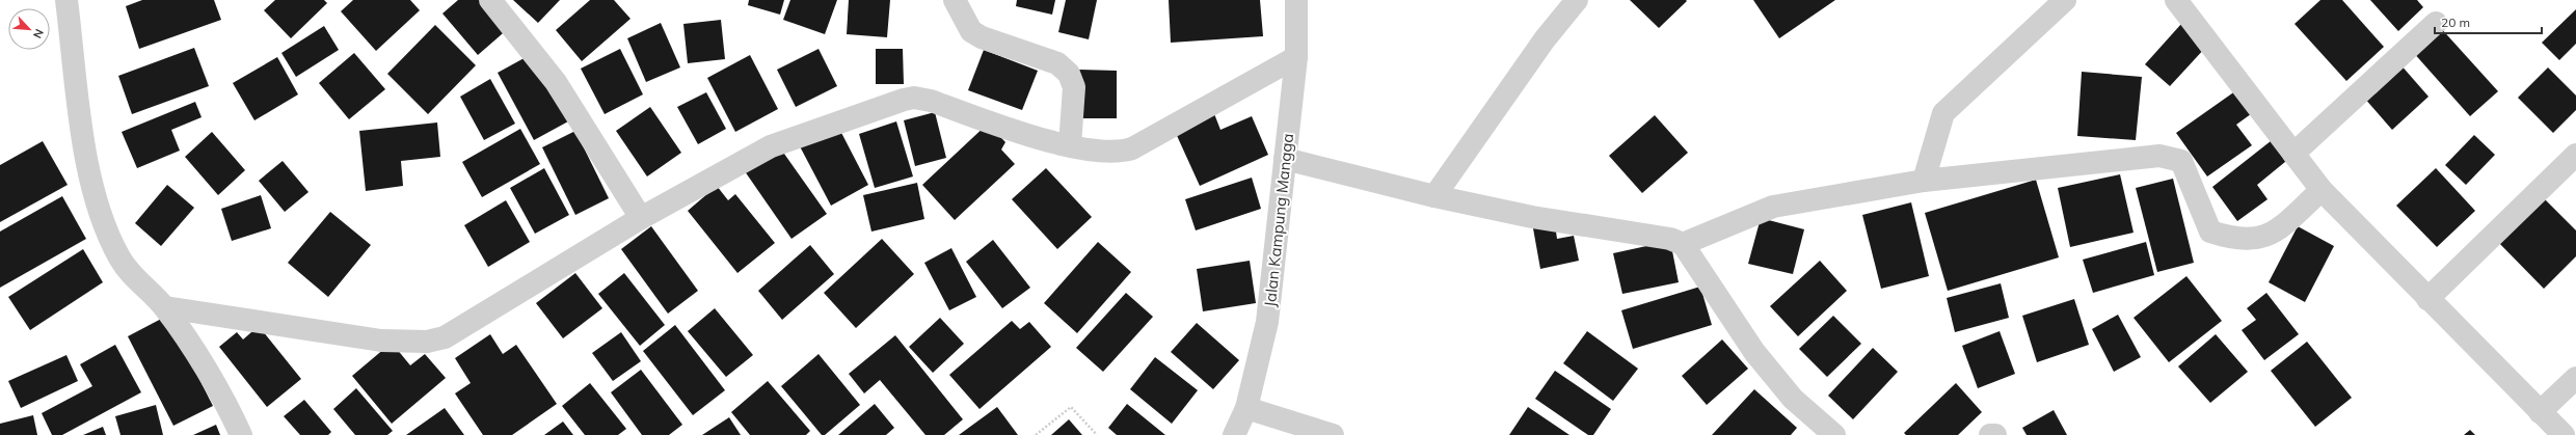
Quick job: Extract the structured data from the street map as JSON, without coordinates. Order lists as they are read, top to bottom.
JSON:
{
  "streets": {
    "street": ["Jalan Kampung Mangga"]
  },
  "scale_bar": "20 m",
  "north": "bottom right"
}
